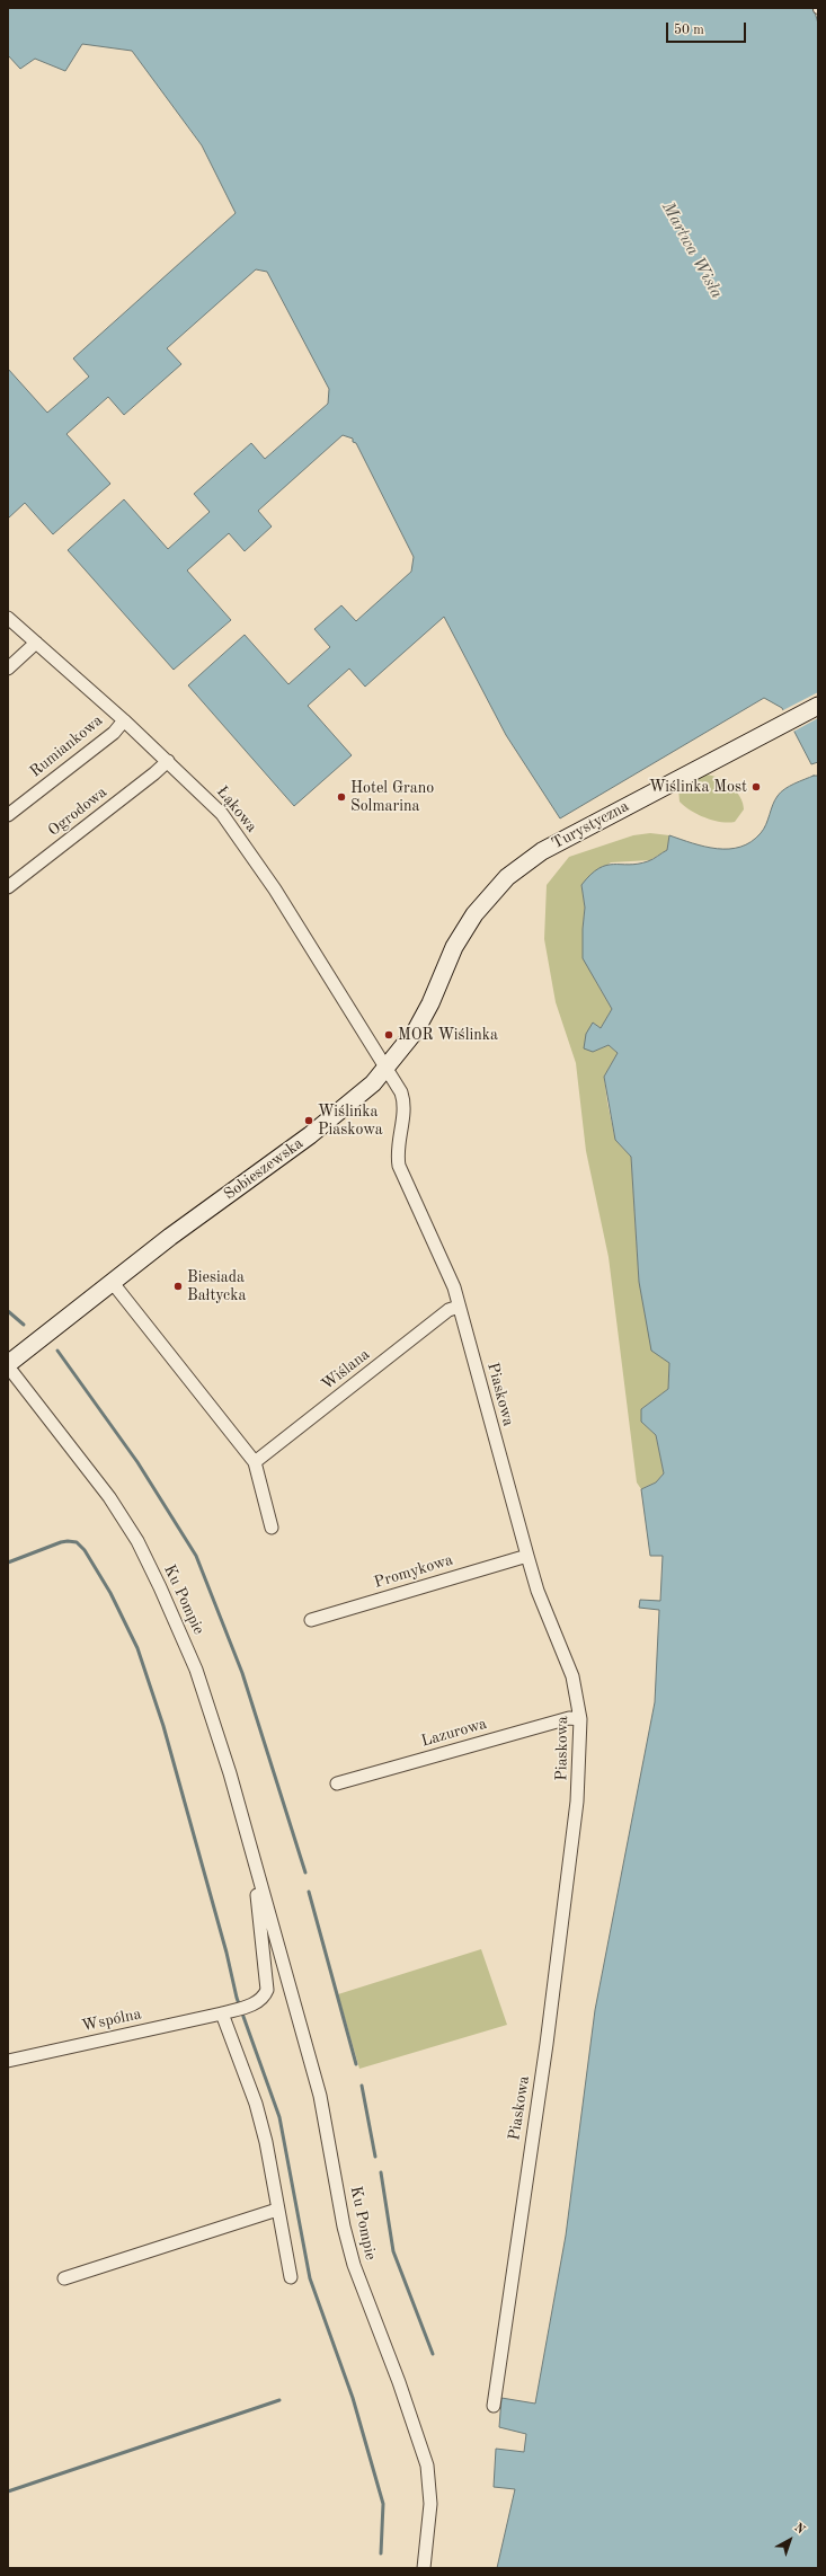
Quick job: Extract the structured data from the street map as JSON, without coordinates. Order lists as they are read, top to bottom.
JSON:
{
  "streets": {
    "main road": ["Turystyczna", "Sobieszewska"],
    "street": [
      "Rumiankowa",
      "Łąkowa",
      "Ogrodowa",
      "Wiślana",
      "Piaskowa",
      "Promykowa",
      "Ku Pompie",
      "Lazurowa",
      "Wspólna"
    ]
  },
  "crossings": [
    ["Rumiankowa", "Łąkowa"],
    ["Łąkowa", "Ogrodowa"],
    ["Łąkowa", "Sobieszewska"],
    ["Łąkowa", "Piaskowa"],
    ["Turystyczna", "Sobieszewska"],
    ["Sobieszewska", "Piaskowa"],
    ["Sobieszewska", "Ku Pompie"],
    ["Wiślana", "Piaskowa"],
    ["Piaskowa", "Promykowa"],
    ["Piaskowa", "Lazurowa"],
    ["Ku Pompie", "Wspólna"]
  ],
  "water": ["Martwa Wisła"],
  "places": [
    "Wiślinka Most",
    "Hotel Grano Solmarina",
    "MOR Wiślinka",
    "Wiślinka Piaskowa",
    "Biesiada Bałtycka"
  ],
  "scale_bar": "50 m",
  "north": "top right"
}
